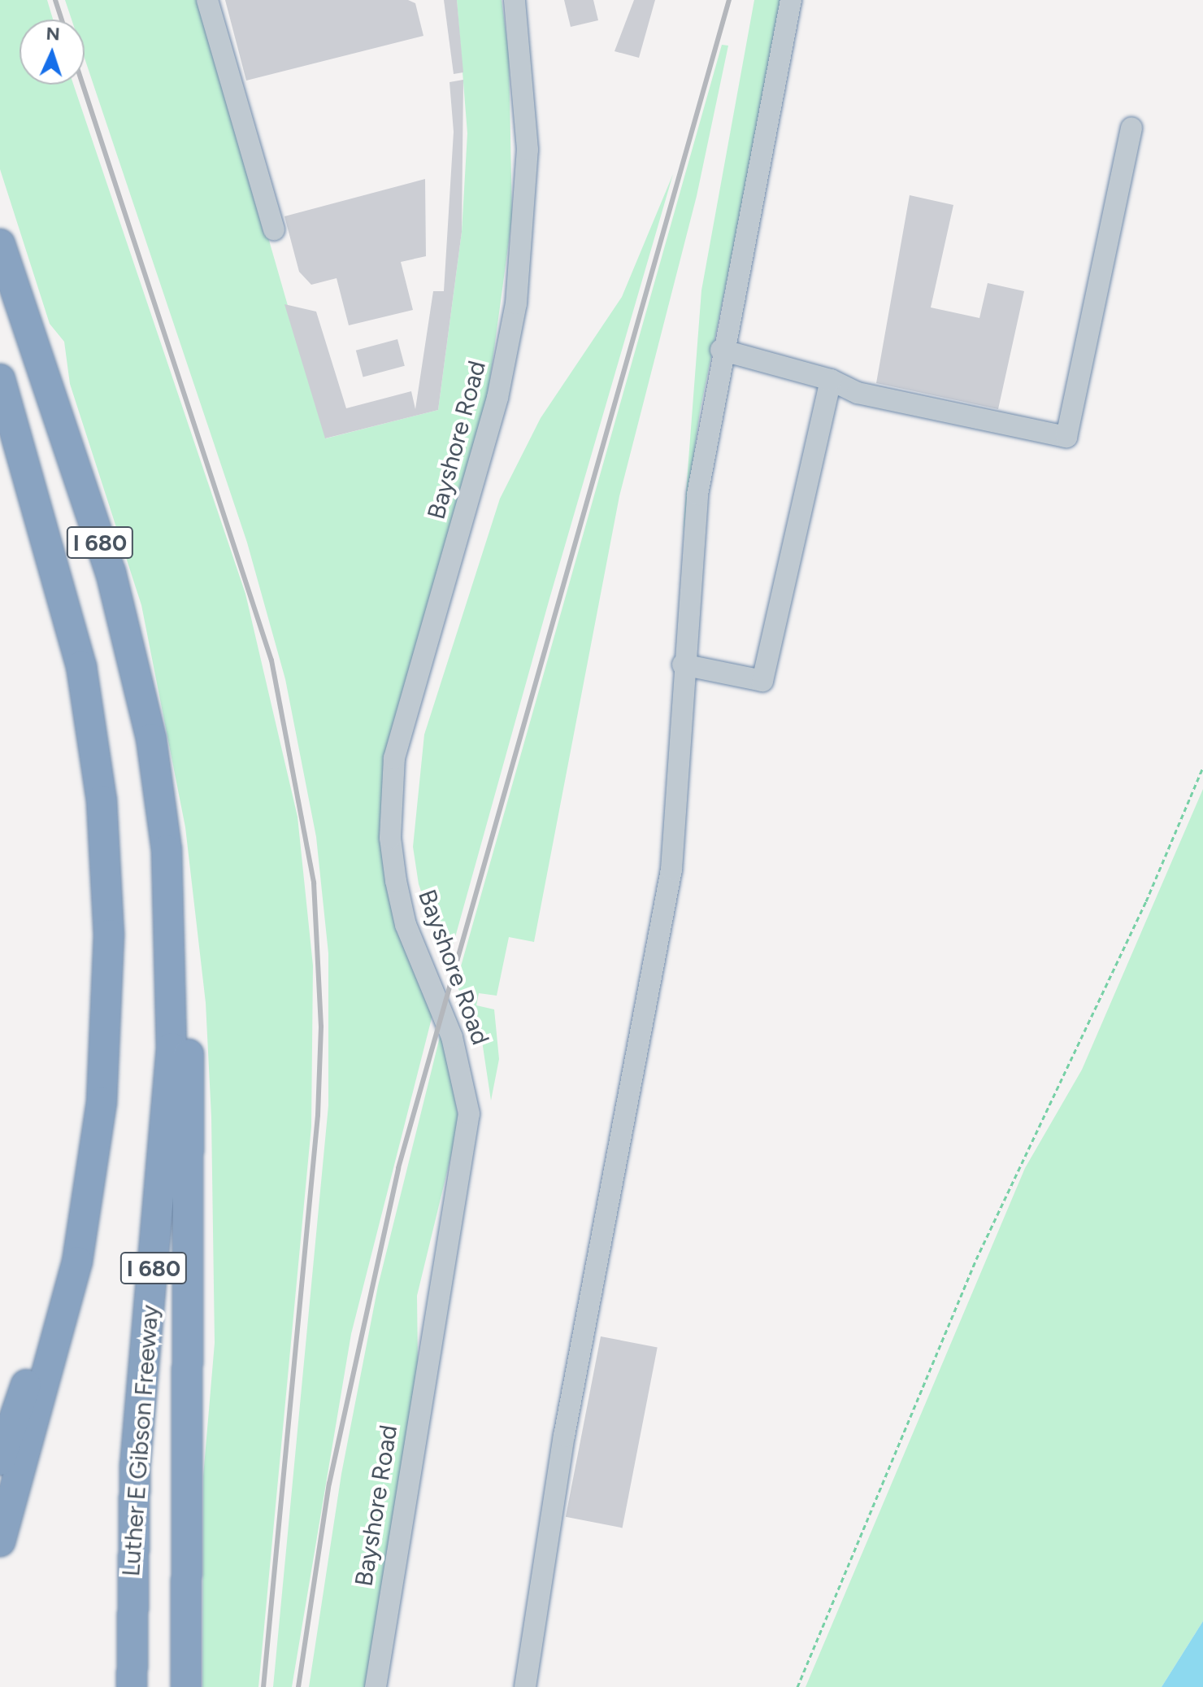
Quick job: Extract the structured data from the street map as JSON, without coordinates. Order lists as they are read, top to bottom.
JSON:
{
  "streets": {
    "highway": ["I 680", "Luther E Gibson Freeway"],
    "street": ["Bayshore Road"]
  },
  "north": "top"
}
